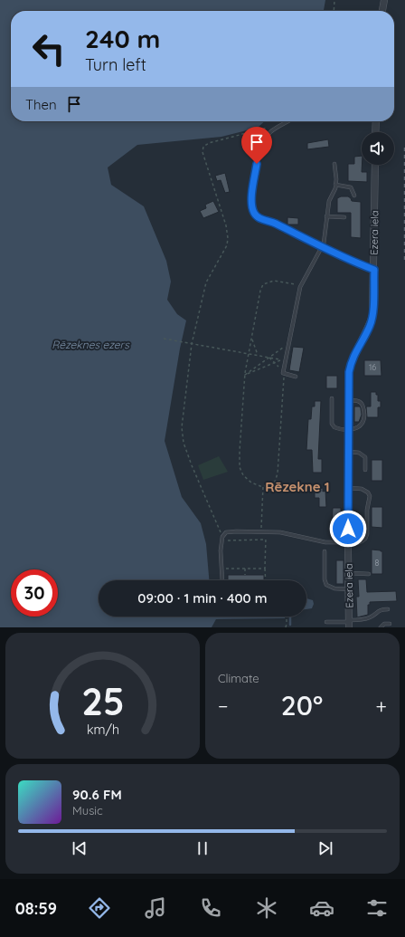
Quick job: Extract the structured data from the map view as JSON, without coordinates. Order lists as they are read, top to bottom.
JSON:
{
  "streets": {
    "street": ["Ezera iela"]
  },
  "districts": ["Rēzekne 1"],
  "water": ["Rēzeknes ezers"],
  "house_numbers": ["16", "8"],
  "page": {
    "turn": ["240 m", "Turn left"],
    "then": "Then",
    "limit": "30",
    "trip": "09:00 · 1 min · 400 m",
    "tile": "Climate",
    "heat": ["−", "20°", "+"],
    "song": ["90.6 FM", "Music"],
    "tabs": "08:59",
    "gauge": ["25", "km/h"]
  }
}
